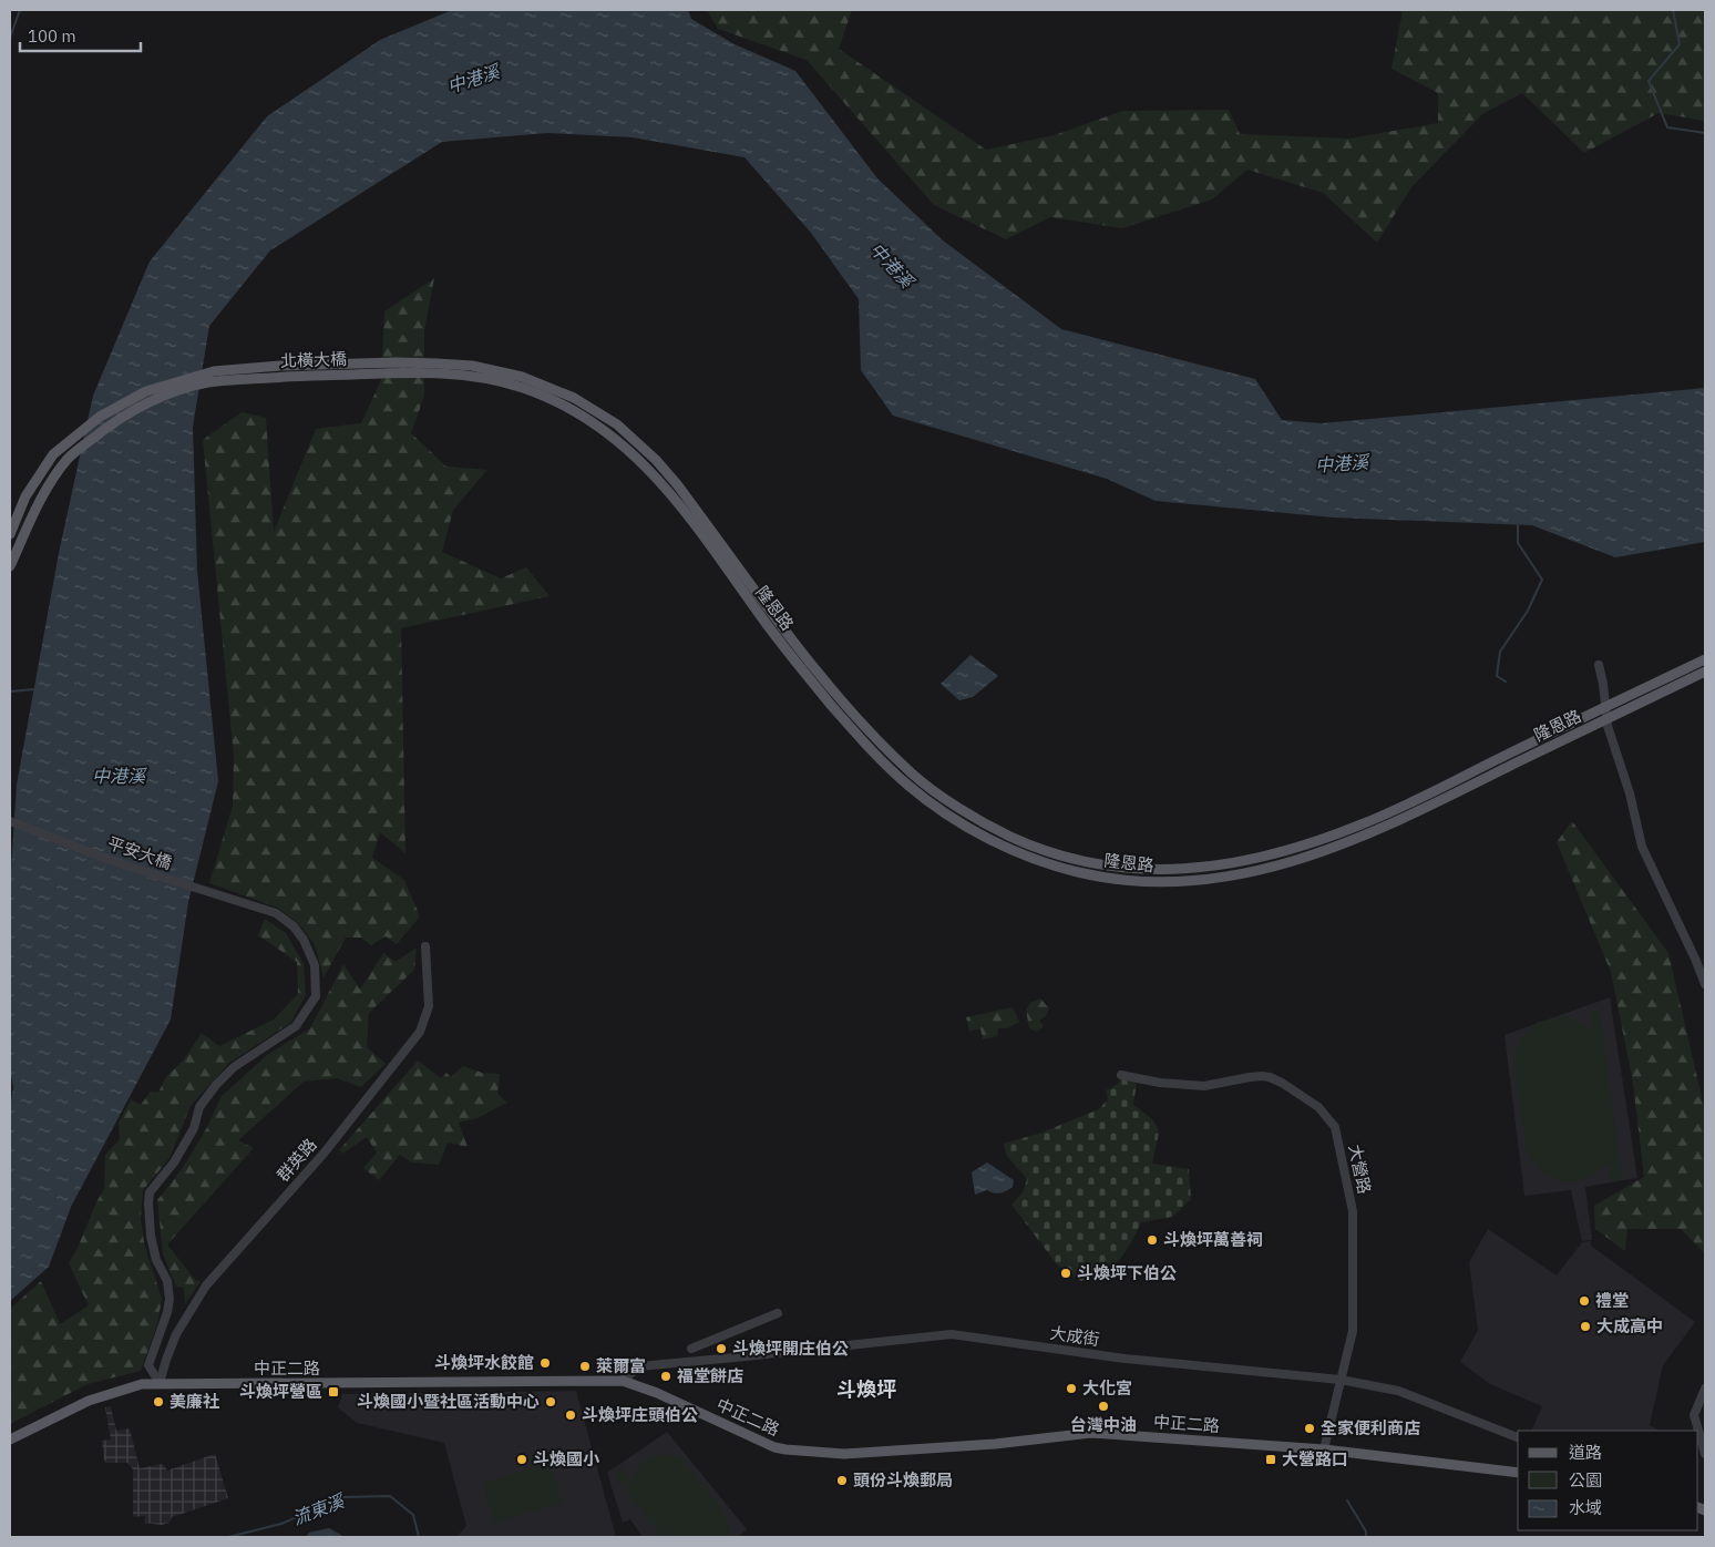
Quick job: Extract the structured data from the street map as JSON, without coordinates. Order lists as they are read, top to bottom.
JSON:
{
  "streets": {
    "main road": ["北橫大橋", "隆恩路", "中正二路"],
    "street": [
      "平安大橋",
      "群英路",
      "大營路",
      "大成街"
    ]
  },
  "crossings": [
    ["北橫大橋", "隆恩路"],
    ["平安大橋", "群英路"],
    ["平安大橋", "中正二路"],
    ["群英路", "中正二路"],
    ["大營路", "大成街"],
    ["大營路", "中正二路"],
    ["大成街", "中正二路"]
  ],
  "districts": ["斗煥坪"],
  "water": ["中港溪", "流東溪"],
  "places": {
    "other": [
      "斗煥坪萬善祠",
      "斗煥坪下伯公",
      "禮堂",
      "大成高中",
      "斗煥坪開庄伯公",
      "斗煥坪水餃館",
      "萊爾富",
      "福堂餅店",
      "大化宮",
      "美廉社",
      "斗煥國小暨社區活動中心",
      "台灣中油",
      "斗煥坪庄頭伯公",
      "全家便利商店",
      "斗煥國小",
      "頭份斗煥郵局"
    ],
    "transit": ["斗煥坪營區", "大營路口"]
  },
  "legend": ["道路", "公園", "水域"],
  "scale_bar": "100 m"
}
